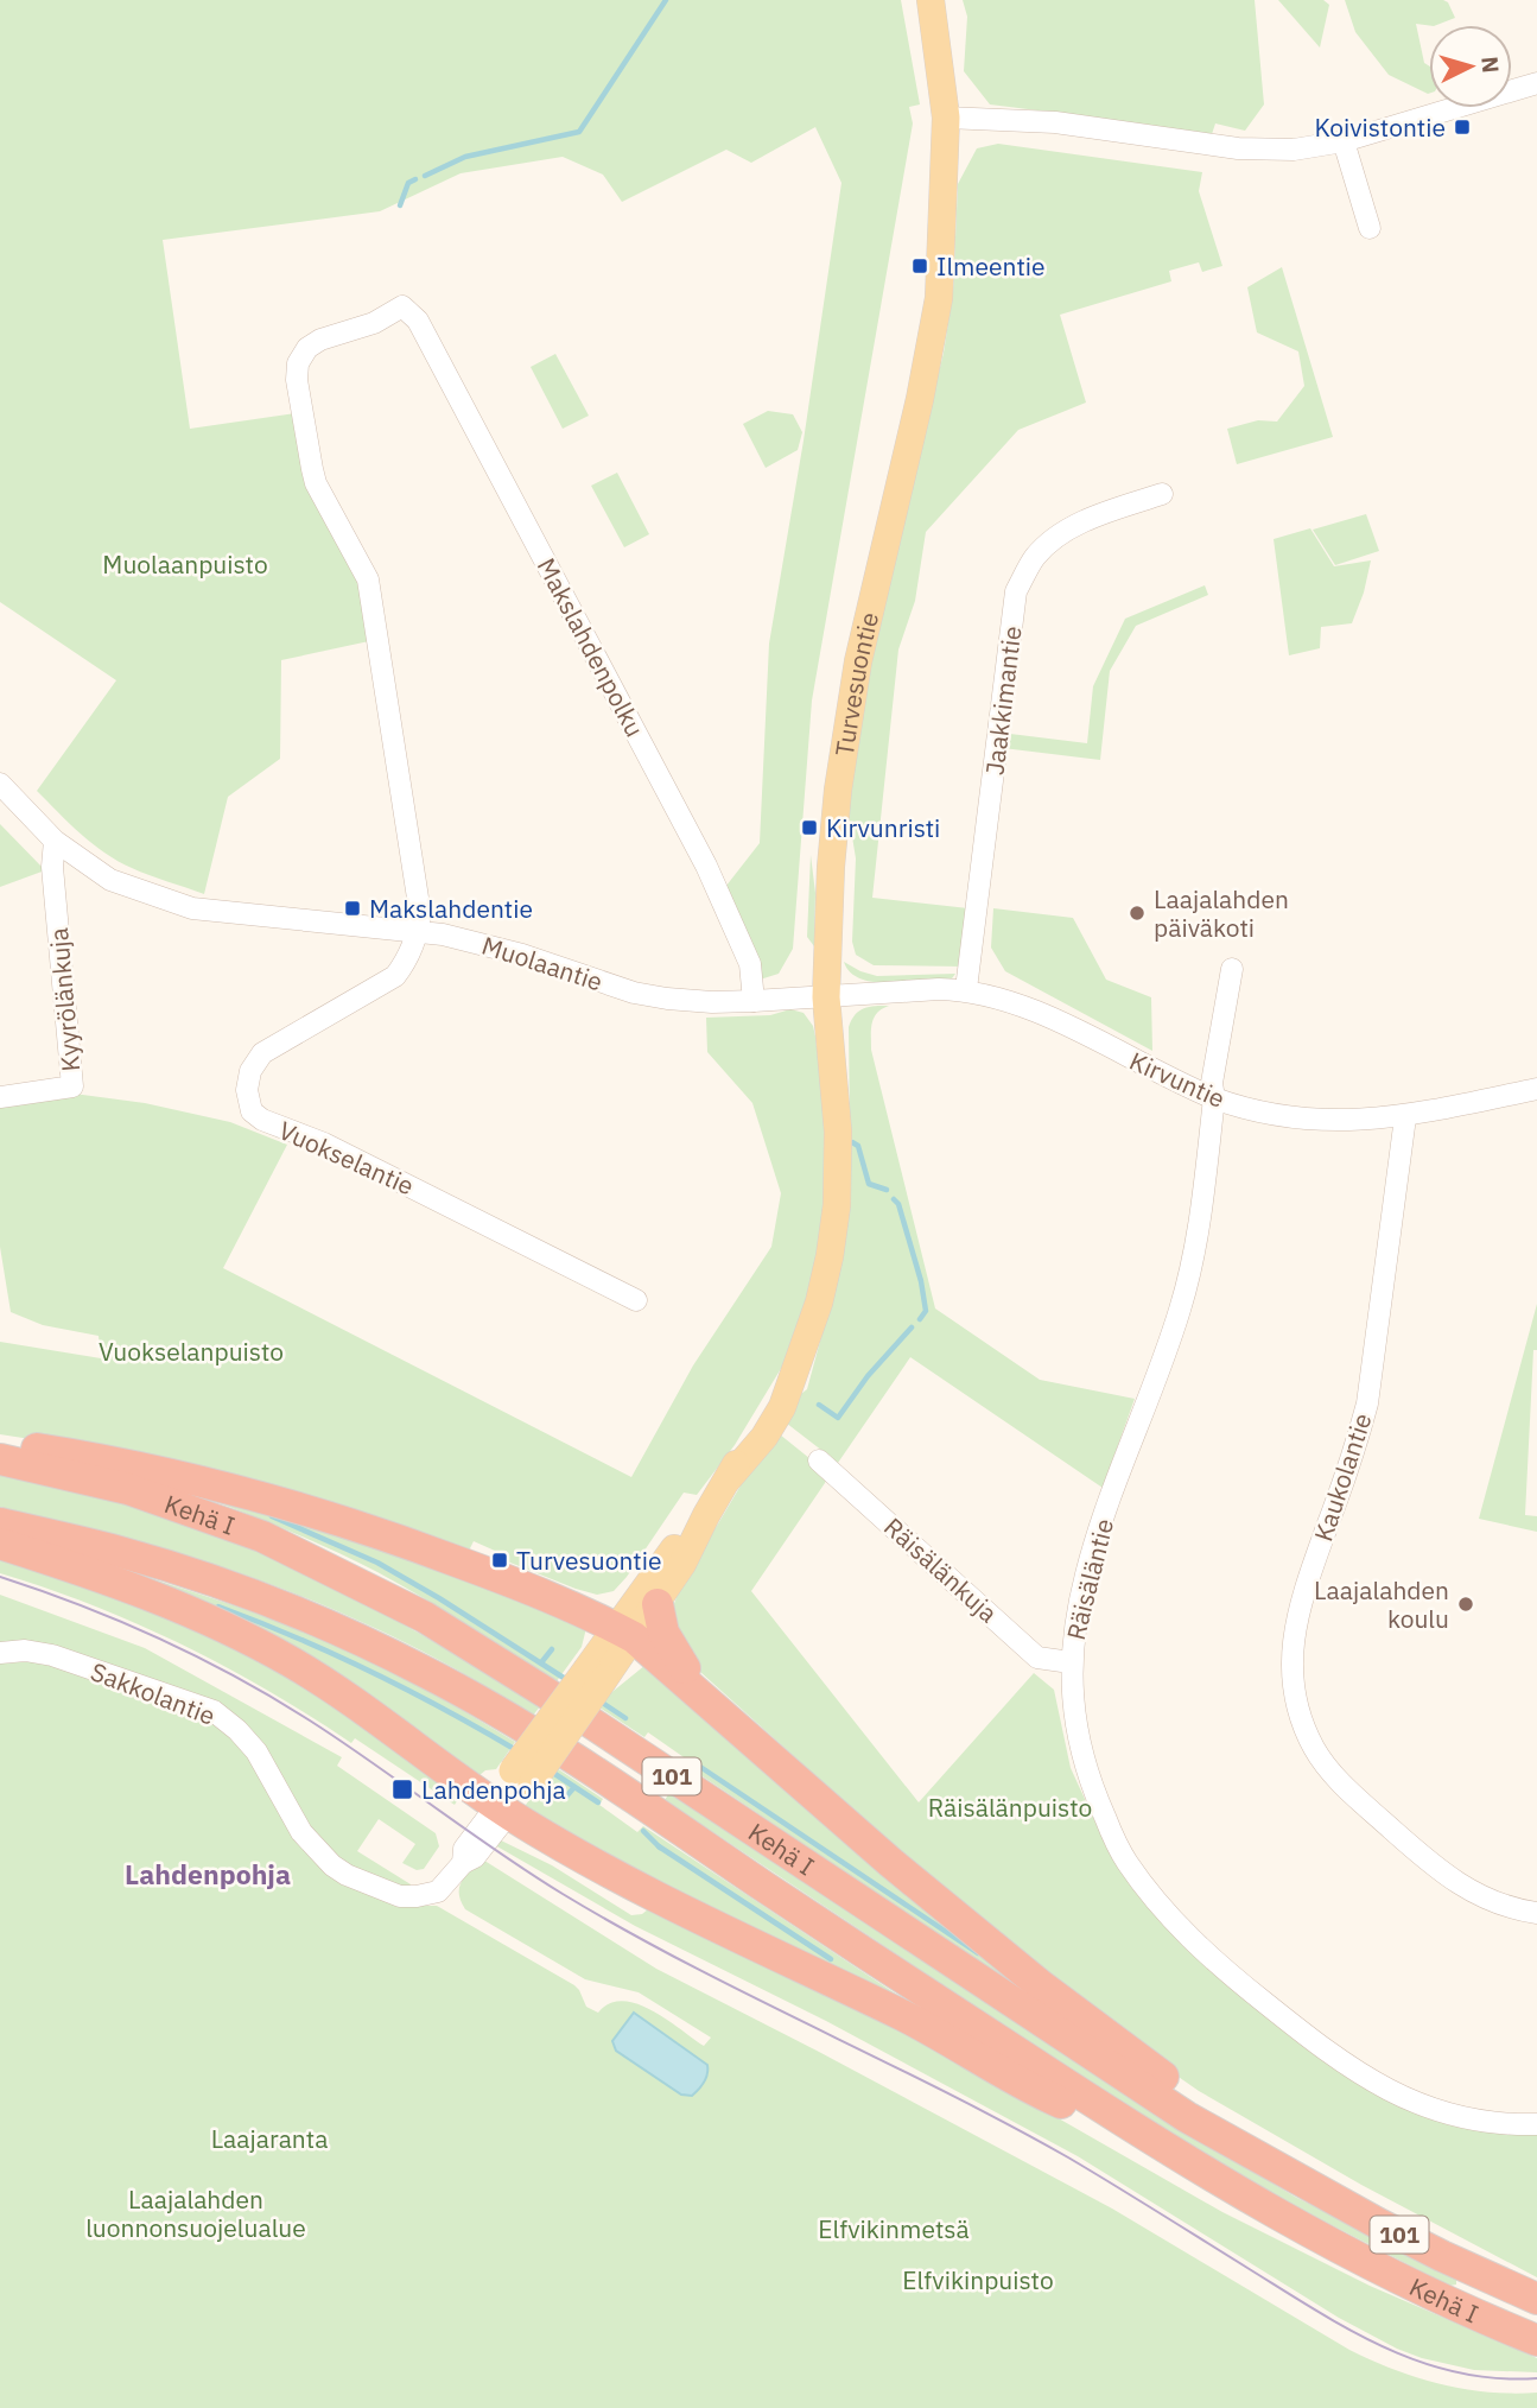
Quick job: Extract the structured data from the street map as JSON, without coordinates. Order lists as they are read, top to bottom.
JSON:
{
  "streets": {
    "highway": ["Kehä I", "101"],
    "main road": ["Turvesuontie"],
    "street": [
      "Makslahdenpolku",
      "Jaakkimantie",
      "Muolaantie",
      "Kyyrölänkuja",
      "Kirvuntie",
      "Vuokselantie",
      "Kaukolantie",
      "Räisälänkuja",
      "Räisäläntie",
      "Sakkolantie"
    ]
  },
  "crossings": [
    ["Makslahdenpolku", "Muolaantie"],
    ["Makslahdenpolku", "Vuokselantie"],
    ["Turvesuontie", "Muolaantie"],
    ["Turvesuontie", "Kirvuntie"],
    ["Turvesuontie", "Sakkolantie"],
    ["Jaakkimantie", "Kirvuntie"],
    ["Muolaantie", "Kyyrölänkuja"],
    ["Muolaantie", "Kirvuntie"],
    ["Muolaantie", "Vuokselantie"],
    ["Kirvuntie", "Kaukolantie"],
    ["Kirvuntie", "Räisäläntie"],
    ["Räisälänkuja", "Räisäläntie"]
  ],
  "districts": ["Lahdenpohja"],
  "parks": [
    "Muolaanpuisto",
    "Vuokselanpuisto",
    "Räisälänpuisto",
    "Laajaranta",
    "Laajalahden luonnonsuojelualue",
    "Elfvikinmetsä",
    "Elfvikinpuisto"
  ],
  "places": {
    "transit": [
      "Koivistontie",
      "Ilmeentie",
      "Kirvunristi",
      "Makslahdentie",
      "Turvesuontie",
      "Lahdenpohja"
    ],
    "other": ["Laajalahden päiväkoti", "Laajalahden koulu"]
  },
  "north": "right"
}
